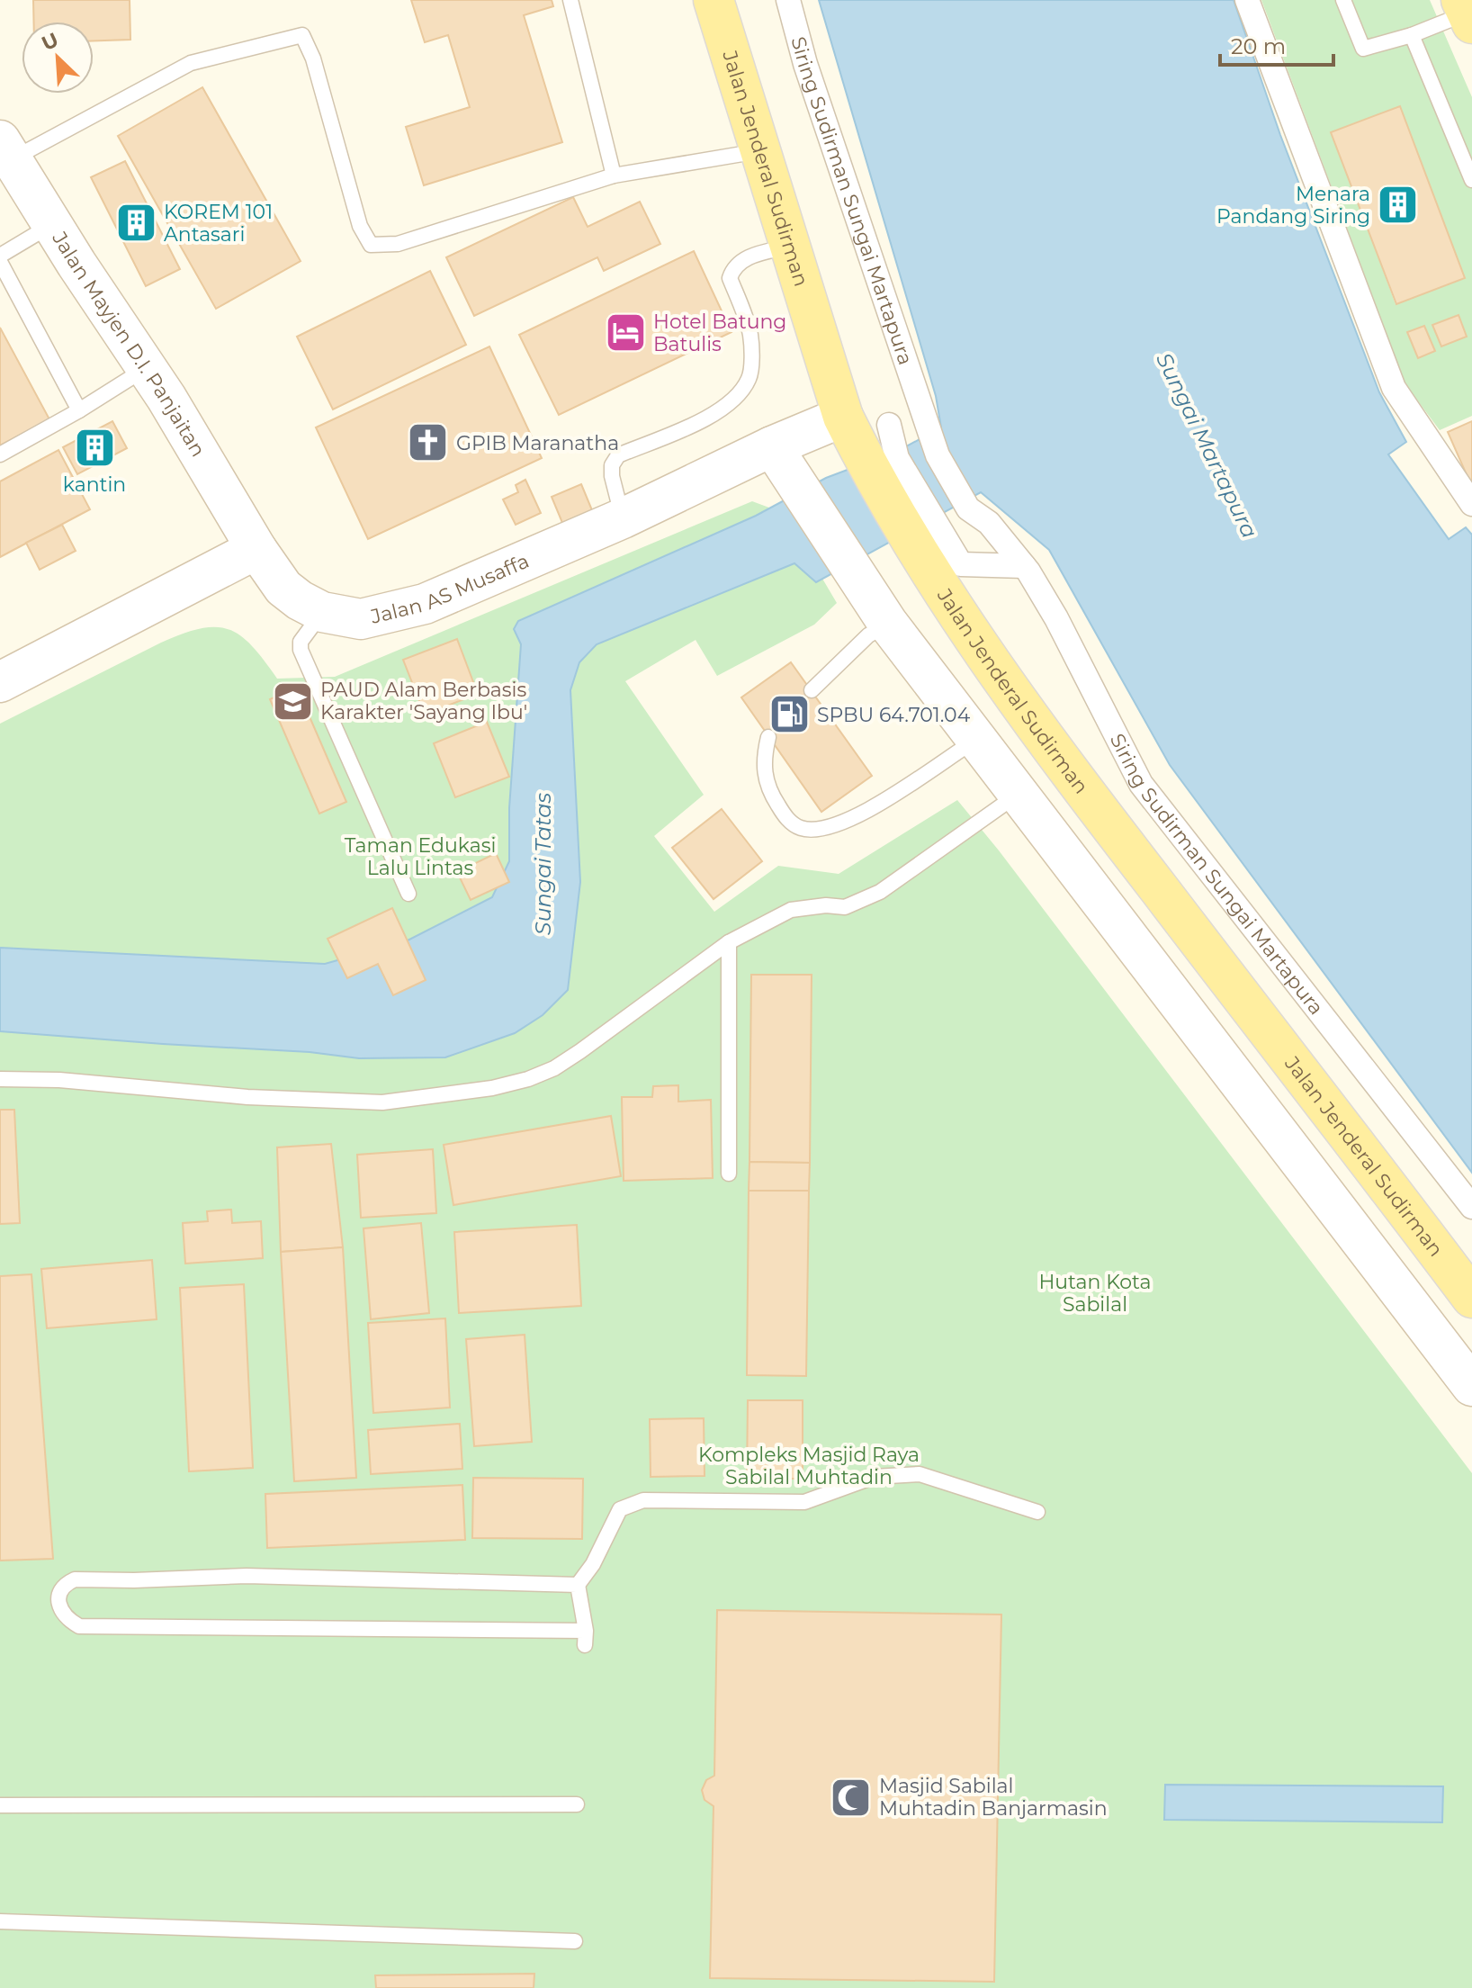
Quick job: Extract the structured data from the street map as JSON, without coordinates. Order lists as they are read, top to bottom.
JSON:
{
  "streets": {
    "main road": ["Jalan Jenderal Sudirman", "Jalan Mayjen D.I. Panjaitan", "Jalan AS Musaffa"],
    "street": ["Siring Sudirman Sungai Martapura"]
  },
  "crossings": [
    ["Jalan Jenderal Sudirman", "Jalan AS Musaffa"],
    ["Jalan Mayjen D.I. Panjaitan", "Jalan AS Musaffa"]
  ],
  "water": ["Sungai Martapura", "Sungai Tatas"],
  "parks": ["Taman Edukasi Lalu Lintas", "Hutan Kota Sabilal", "Kompleks Masjid Raya Sabilal Muhtadin"],
  "places": {
    "building": ["Menara Pandang Siring", "KOREM 101 Antasari", "kantin"],
    "hotel": ["Hotel Batung Batulis"],
    "church": ["GPIB Maranatha"],
    "school or university": ["PAUD Alam Berbasis Karakter 'Sayang Ibu'"],
    "fuel station": ["SPBU 64.701.04"],
    "mosque": ["Masjid Sabilal Muhtadin Banjarmasin"]
  },
  "scale_bar": "20 m",
  "north": "top left"
}
